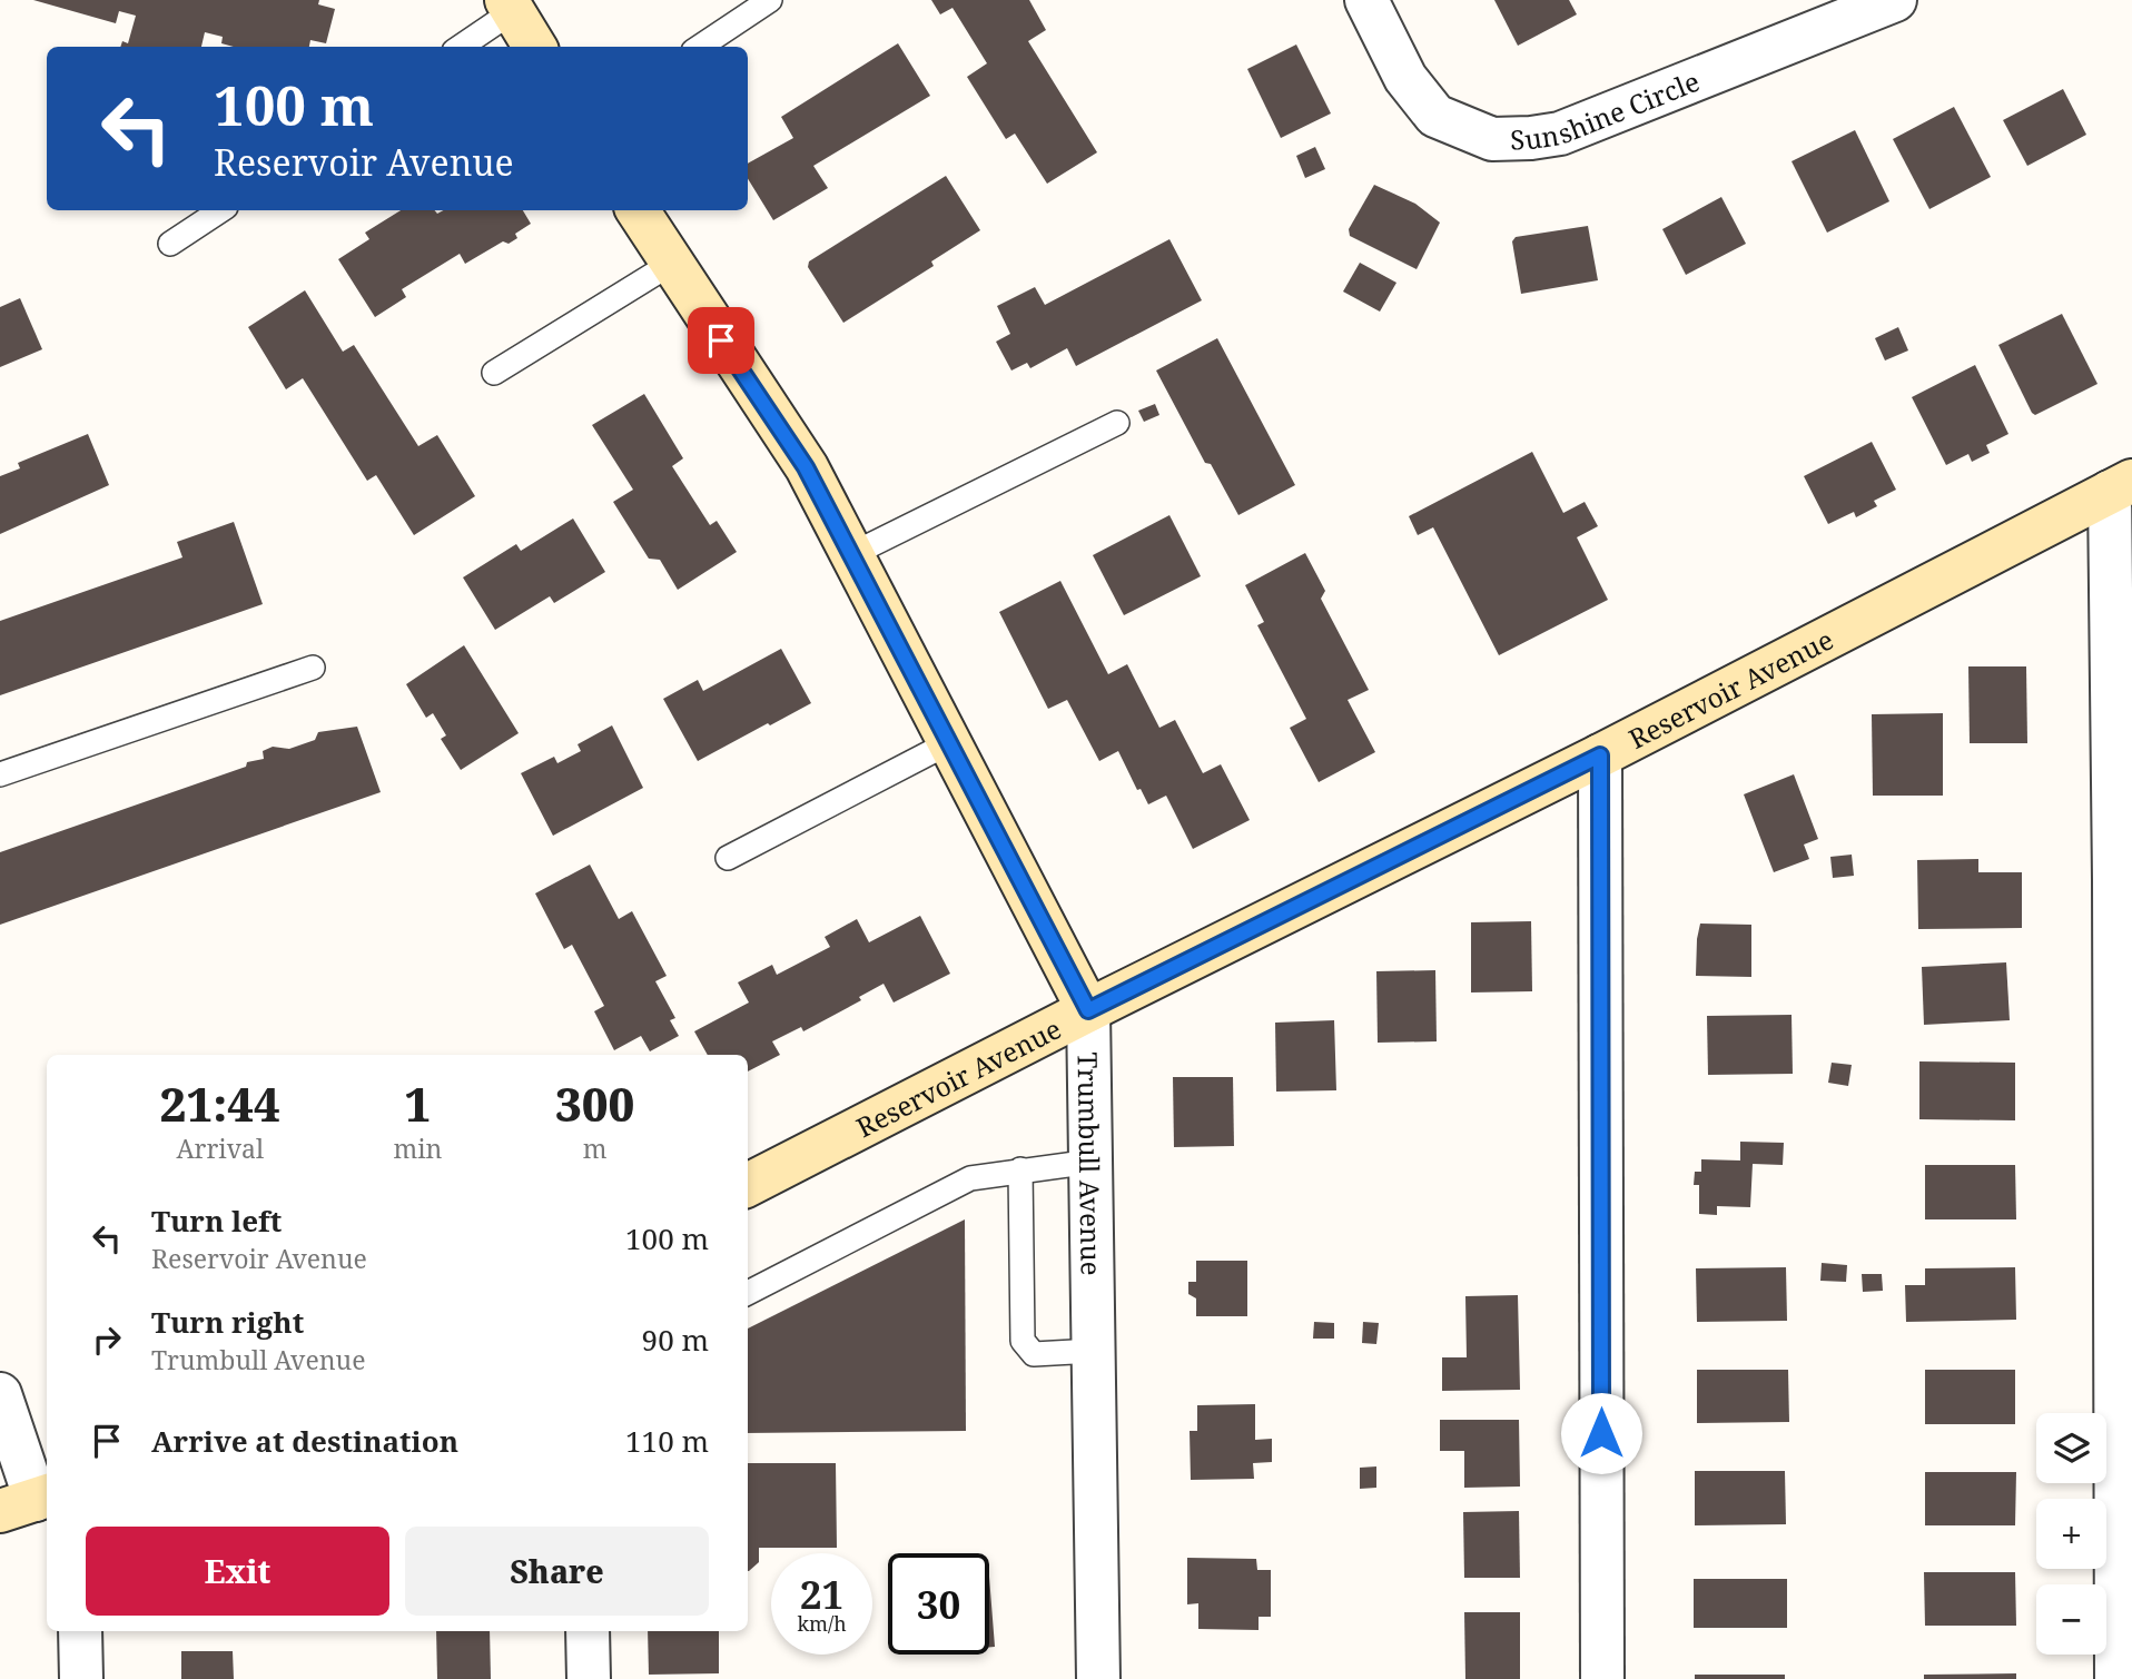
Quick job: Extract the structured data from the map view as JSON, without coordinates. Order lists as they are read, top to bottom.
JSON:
{
  "streets": {
    "main road": ["Reservoir Avenue", "Trumbull Avenue"],
    "street": ["Sunshine Circle"]
  },
  "crossings": [
    ["Reservoir Avenue", "Trumbull Avenue"]
  ],
  "page": {
    "turn": ["100 m", "Reservoir Avenue"],
    "eta": [
      "21:44",
      "Arrival",
      "1",
      "min",
      "300",
      "m"
    ],
    "list": [
      {
        "name": "Turn left",
        "note": "Reservoir Avenue",
        "value": "100 m"
      },
      {
        "name": "Turn right",
        "note": "Trumbull Avenue",
        "value": "90 m"
      },
      {
        "name": "Arrive at destination",
        "value": "110 m"
      }
    ],
    "map_buttons": ["+", "−"],
    "buttons": ["Exit", "Share"],
    "speed": "21 km/h",
    "limit": "30"
  }
}
